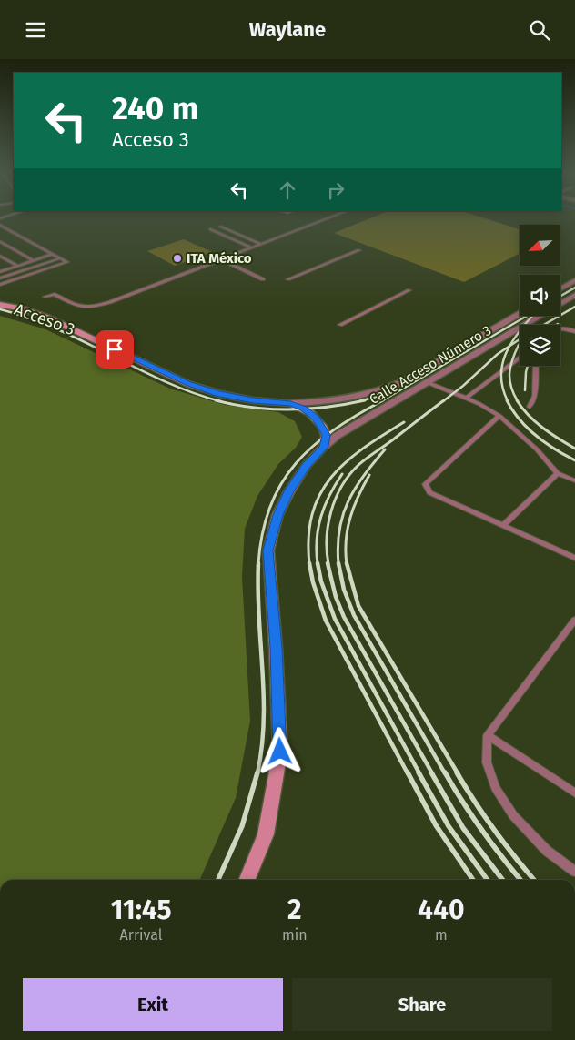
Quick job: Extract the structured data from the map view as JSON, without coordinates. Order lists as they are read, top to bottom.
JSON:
{
  "streets": {
    "main road": ["Acceso 3"],
    "street": ["Calle Acceso Número 3"]
  },
  "crossings": [
    ["Acceso 3", "Calle Acceso Número 3"]
  ],
  "places": ["ITA México"],
  "north": "bottom left",
  "page": {
    "header": "Waylane",
    "turn": ["240 m", "Acceso 3"],
    "eta": [
      "11:45",
      "Arrival",
      "2",
      "min",
      "440",
      "m"
    ],
    "buttons": ["Exit", "Share"]
  }
}
